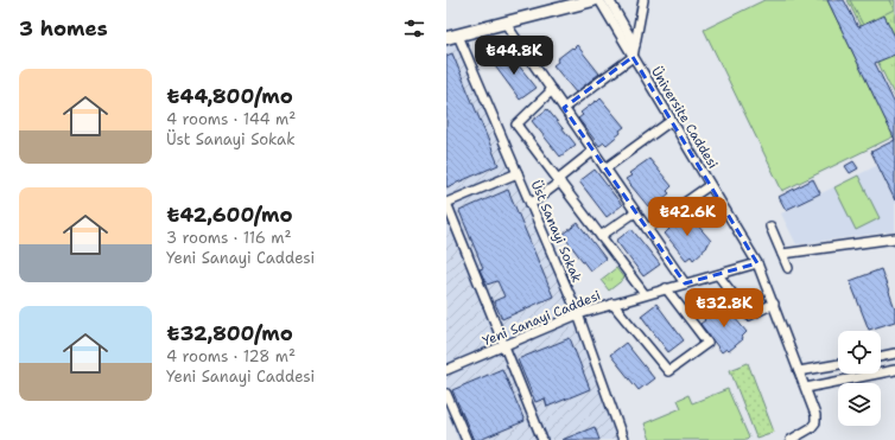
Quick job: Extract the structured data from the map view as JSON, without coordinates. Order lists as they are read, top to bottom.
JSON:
{
  "streets": {
    "street": ["Üniversite Caddesi", "Üst Sanayi Sokak", "Yeni Sanayi Caddesi"]
  },
  "crossings": [
    ["Üniversite Caddesi", "Yeni Sanayi Caddesi"],
    ["Üst Sanayi Sokak", "Yeni Sanayi Caddesi"]
  ],
  "page": {
    "heading": "3 homes",
    "price": ["₺44.8K", "₺42.6K", "₺32.8K"],
    "list": [
      {
        "name": "₺44,800/mo",
        "note": "4 rooms · 144 m² · Üst Sanayi Sokak"
      },
      {
        "name": "₺42,600/mo",
        "note": "3 rooms · 116 m² · Yeni Sanayi Caddesi"
      },
      {
        "name": "₺32,800/mo",
        "note": "4 rooms · 128 m² · Yeni Sanayi Caddesi"
      }
    ]
  }
}
